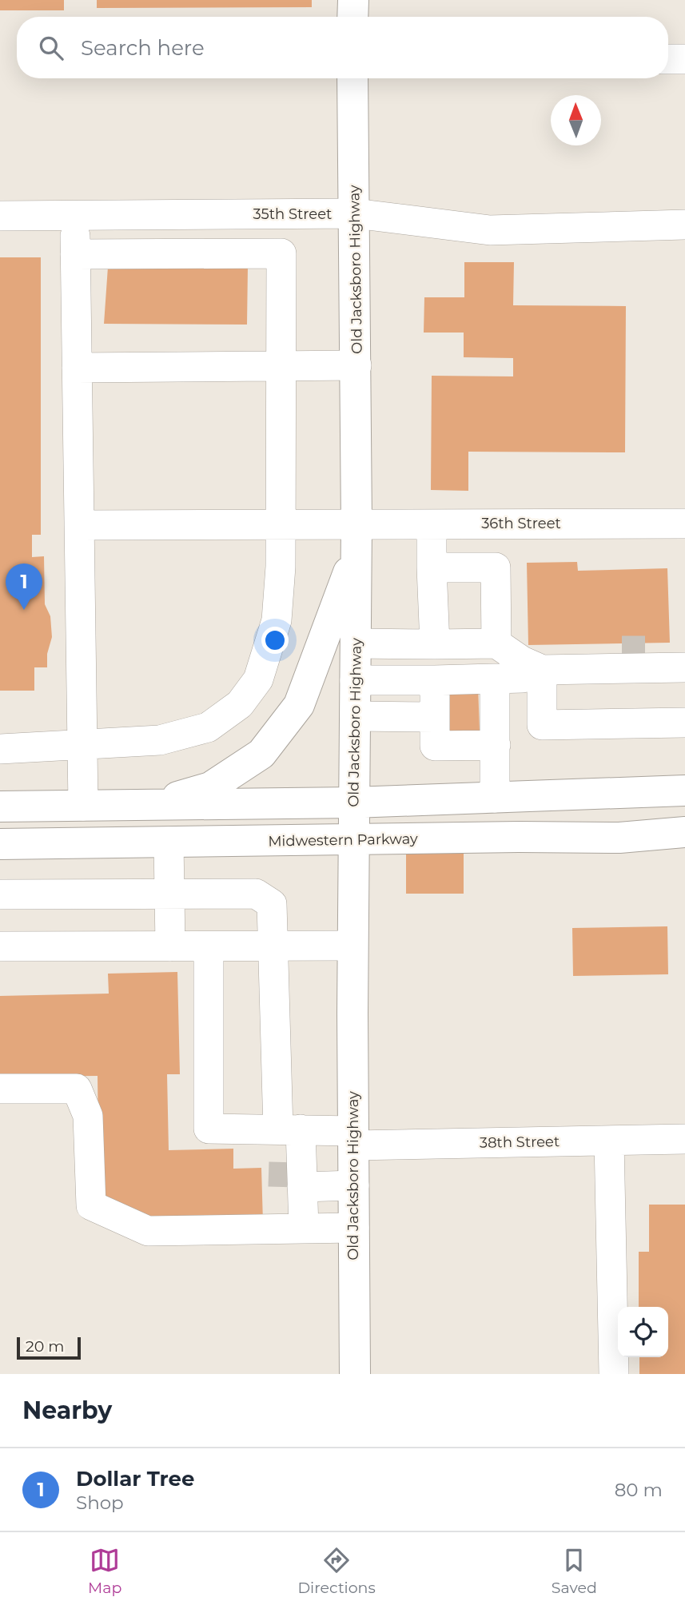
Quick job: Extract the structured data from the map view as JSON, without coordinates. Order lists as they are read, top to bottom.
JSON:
{
  "streets": {
    "main road": ["Old Jacksboro Highway", "Midwestern Parkway"],
    "street": ["35th Street", "36th Street", "38th Street"]
  },
  "crossings": [
    ["35th Street", "Old Jacksboro Highway"],
    ["Old Jacksboro Highway", "36th Street"],
    ["Old Jacksboro Highway", "Midwestern Parkway"],
    ["Old Jacksboro Highway", "38th Street"]
  ],
  "scale_bar": "20 m",
  "north": "top",
  "page": {
    "search": "Search here",
    "pins": "1",
    "scale": "20 m",
    "heading": "Nearby",
    "list": [
      {
        "mark": "1",
        "name": "Dollar Tree",
        "note": "Shop",
        "value": "80 m"
      }
    ],
    "nav": ["Map", "Directions", "Saved"]
  }
}
